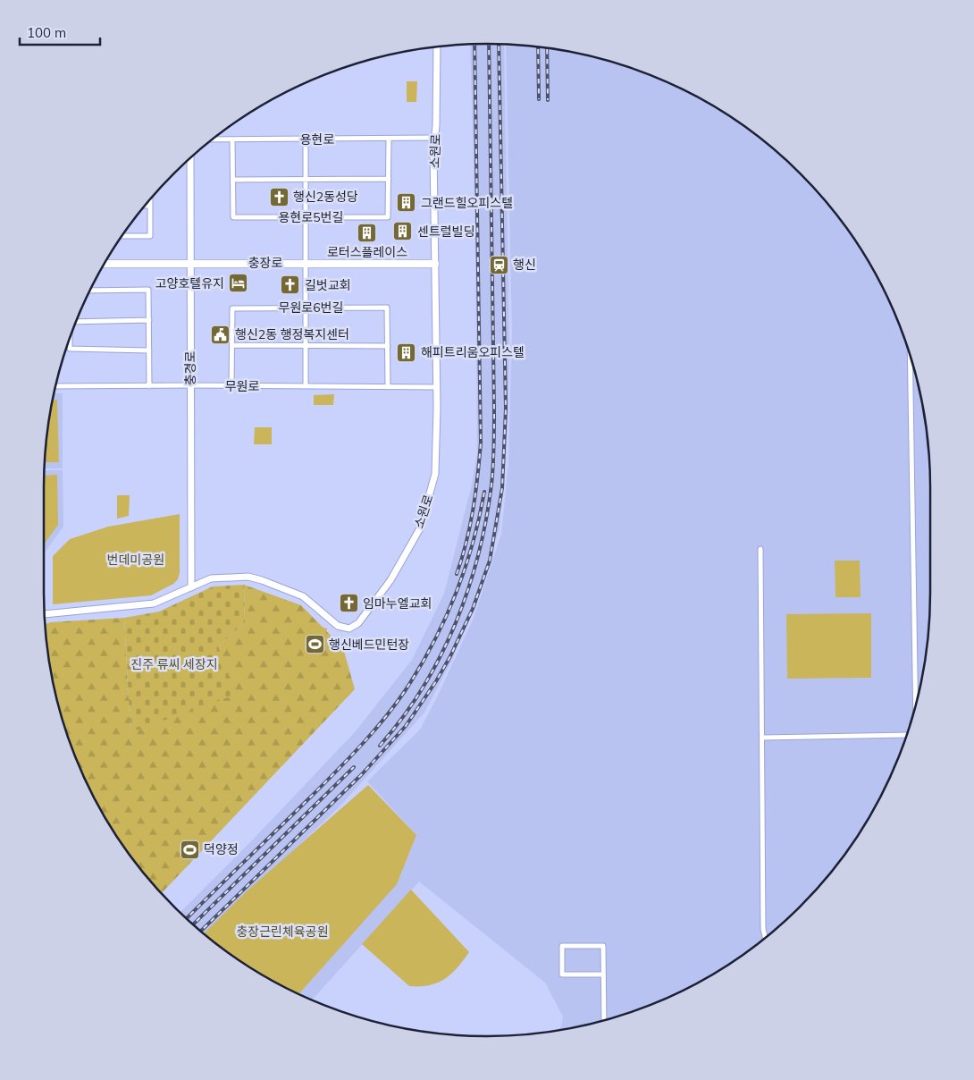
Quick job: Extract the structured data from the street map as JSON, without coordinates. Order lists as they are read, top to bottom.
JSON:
{
  "streets": {
    "main road": ["소원로", "충장로", "충경로"],
    "street": [
      "용현로",
      "용현로5번길",
      "무원로6번길",
      "무원로"
    ]
  },
  "crossings": [
    ["용현로", "소원로"],
    ["용현로", "용현로5번길"],
    ["소원로", "충장로"],
    ["소원로", "충경로"],
    ["소원로", "무원로"],
    ["충장로", "충경로"],
    ["무원로6번길", "무원로"],
    ["충경로", "무원로"]
  ],
  "parks": ["번데미공원", "진주 류씨 세장지", "충장근린체육공원"],
  "places": {
    "church": ["행신2동성당", "길벗교회", "임마누엘교회"],
    "building": [
      "그랜드힐오피스텔",
      "센트럴빌딩",
      "로터스플레이스",
      "해피트리움오피스텔"
    ],
    "station": ["행신"],
    "hotel": ["고양호텔유지"],
    "public building": ["행신2동 행정복지센터"],
    "sports": ["행신베드민턴장", "덕양정"]
  },
  "scale_bar": "100 m"
}
